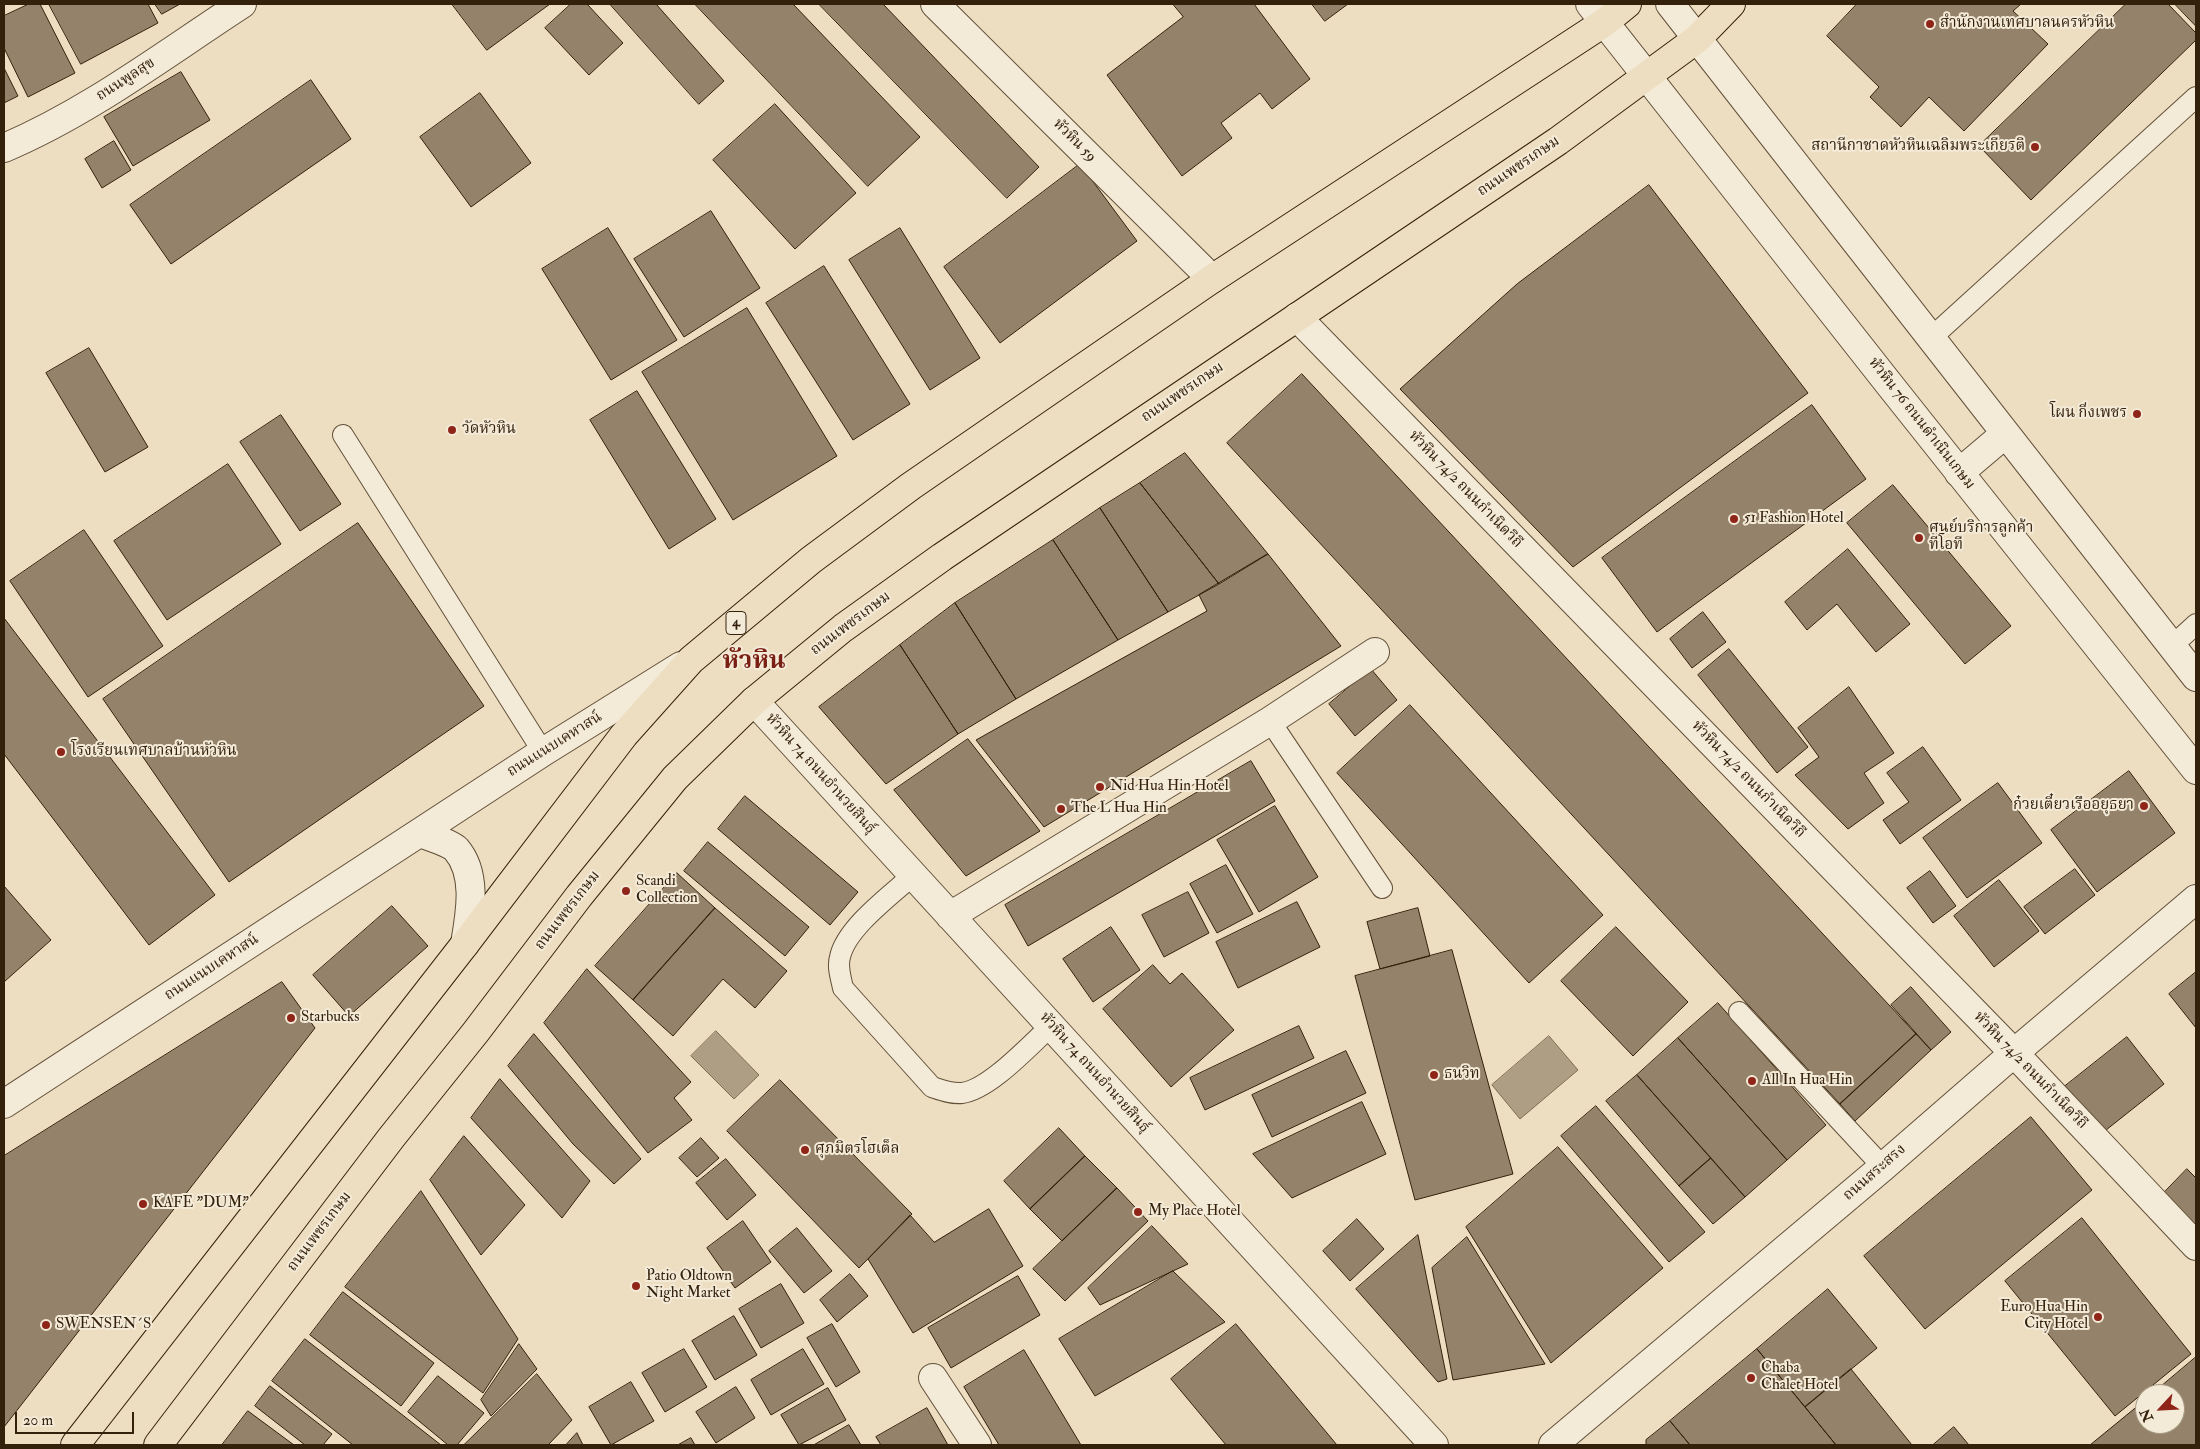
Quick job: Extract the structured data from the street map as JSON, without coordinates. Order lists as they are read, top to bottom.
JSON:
{
  "streets": {
    "main road": ["ถนนเพชรเกษม", "4"],
    "street": [
      "ถนนพูลสุข",
      "หัวหิน 59",
      "หัวหิน 76 ถนนดำเนินเกษม",
      "หัวหิน 74/2 ถนนกำเนิดวิถี",
      "ถนนแนบเคหาสน์",
      "หัวหิน 74 ถนนอำนวยสินธุ์",
      "ถนนสระสรง"
    ]
  },
  "crossings": [
    ["หัวหิน 59", "4"],
    ["ถนนเพชรเกษม", "หัวหิน 76 ถนนดำเนินเกษม"],
    ["ถนนเพชรเกษม", "หัวหิน 74/2 ถนนกำเนิดวิถี"],
    ["ถนนเพชรเกษม", "หัวหิน 74 ถนนอำนวยสินธุ์"],
    ["หัวหิน 76 ถนนดำเนินเกษม", "4"],
    ["หัวหิน 74/2 ถนนกำเนิดวิถี", "ถนนสระสรง"],
    ["4", "ถนนแนบเคหาสน์"]
  ],
  "districts": ["หัวหิน"],
  "places": [
    "สำนักงานเทศบาลนครหัวหิน",
    "สถานีกาชาดหัวหินเฉลิมพระเกียรติ",
    "โผน กิ่งเพชร",
    "วัดหัวหิน",
    "51 Fashion Hotel",
    "ศูนย์บริการลูกค้า ทีโอที",
    "โรงเรียนเทศบาลบ้านหัวหิน",
    "Nid Hua Hin Hotel",
    "ก๋วยเตี๋ยวเรืออยุธยา",
    "The L Hua Hin",
    "Scandi Collection",
    "Starbucks",
    "ธนวิท",
    "All In Hua Hin",
    "ศุภมิตรโฮเต็ล",
    "KAFE \"DUM\"",
    "My Place Hotel",
    "Patio Oldtown Night Market",
    "Euro Hua Hin City Hotel",
    "SWENSEN´S",
    "Chaba Chalet Hotel"
  ],
  "scale_bar": "20 m",
  "north": "bottom left"
}
